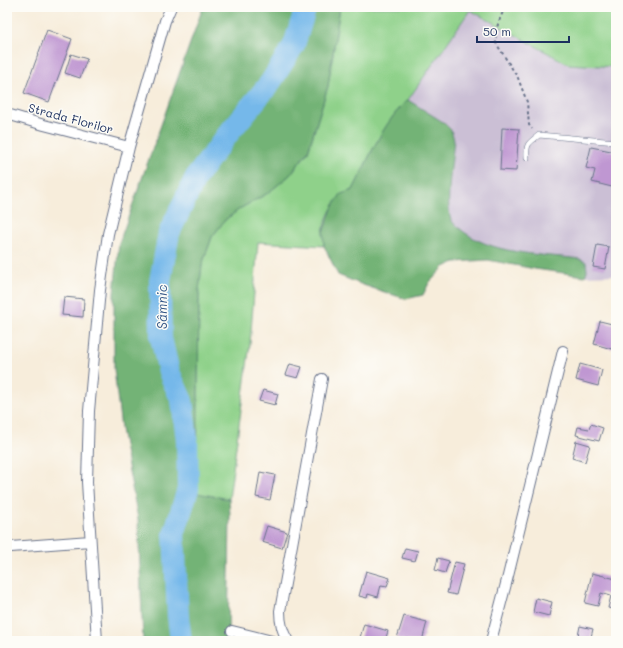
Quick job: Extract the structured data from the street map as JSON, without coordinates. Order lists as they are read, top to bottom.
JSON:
{
  "streets": {
    "street": ["Strada Florilor"]
  },
  "water": ["Sâmnic"],
  "scale_bar": "50 m"
}
